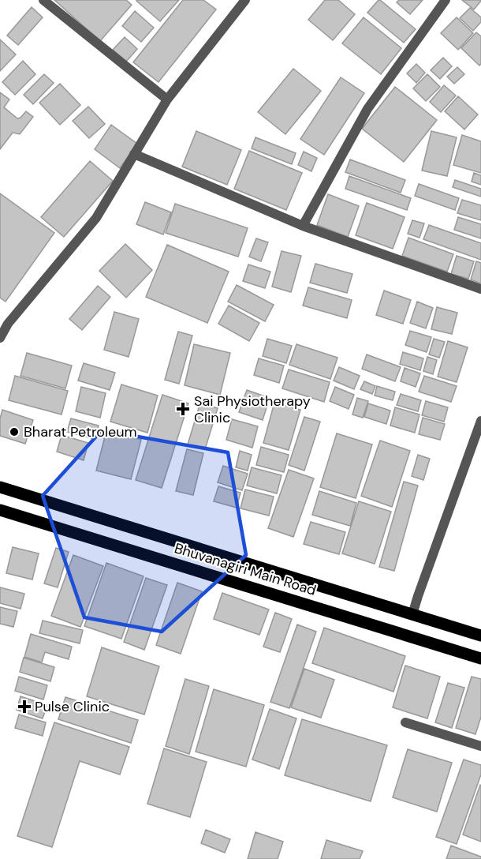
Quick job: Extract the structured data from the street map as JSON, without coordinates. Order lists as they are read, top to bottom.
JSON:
{
  "streets": {
    "main road": ["Bhuvanagiri Main Road"]
  },
  "places": {
    "health": ["Sai Physiotherapy Clinic", "Pulse Clinic"],
    "other": ["Bharat Petroleum"]
  }
}
